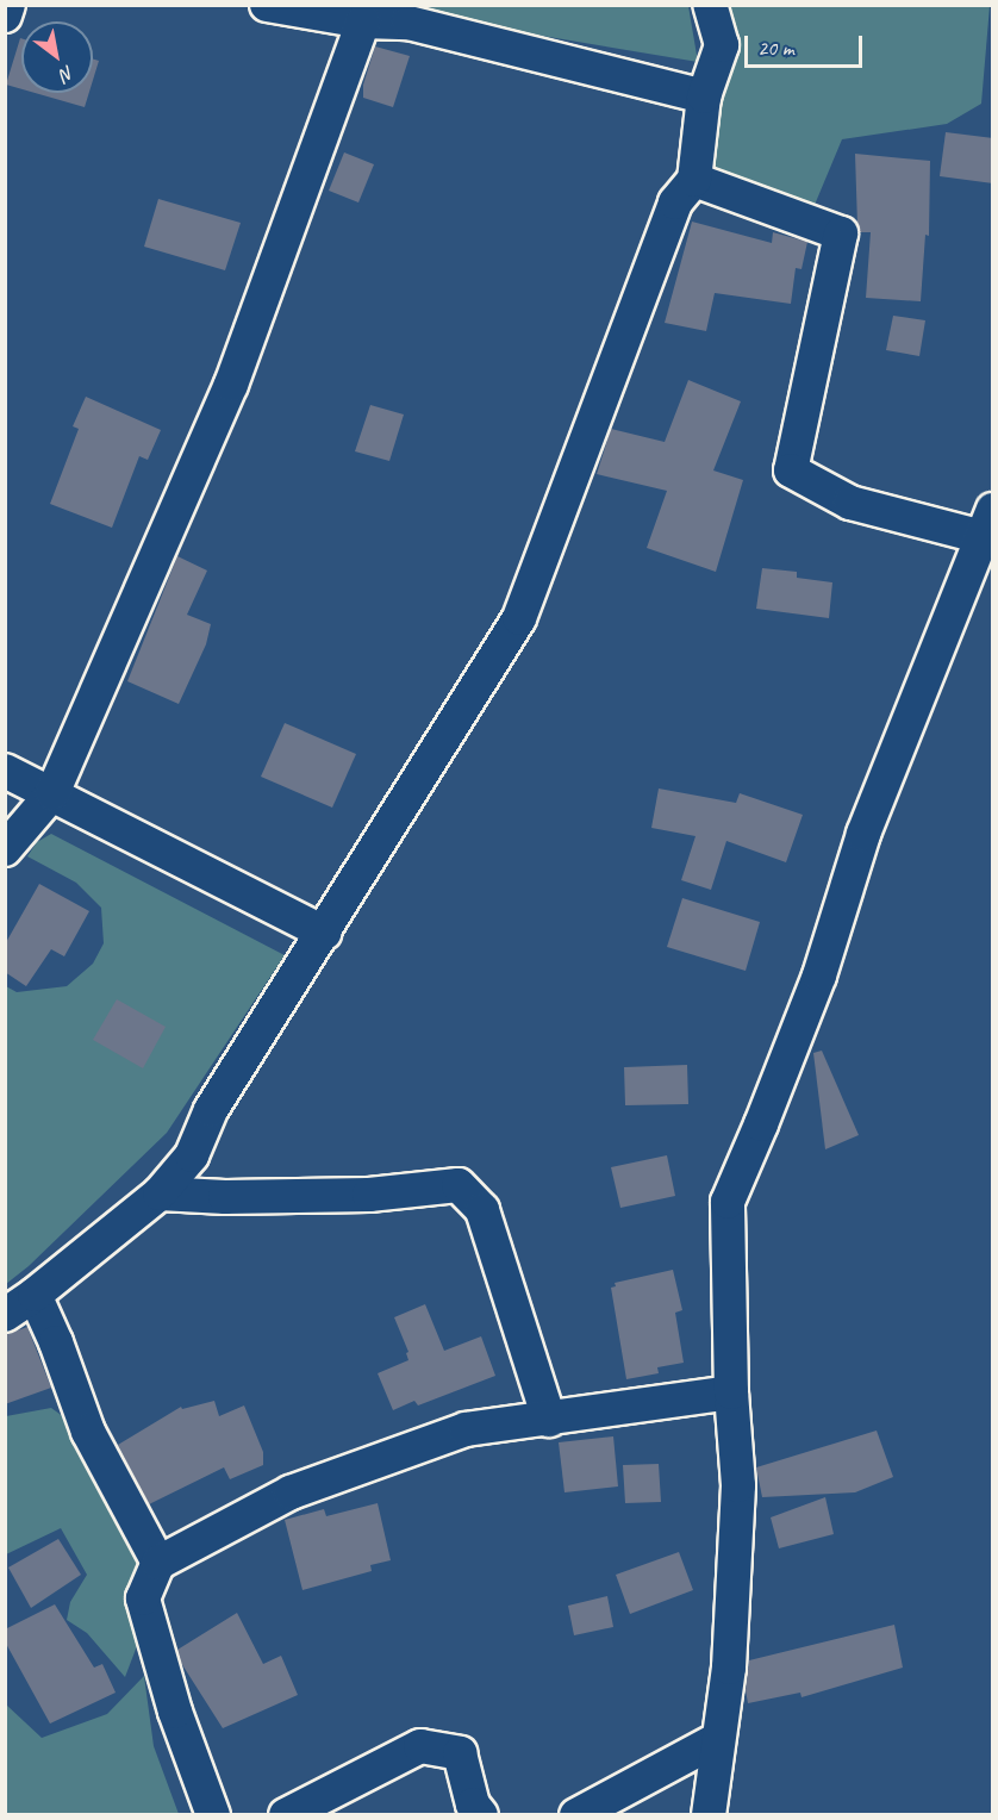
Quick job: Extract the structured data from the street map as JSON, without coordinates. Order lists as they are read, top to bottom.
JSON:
{
  "scale_bar": "20 m",
  "north": "bottom right"
}
